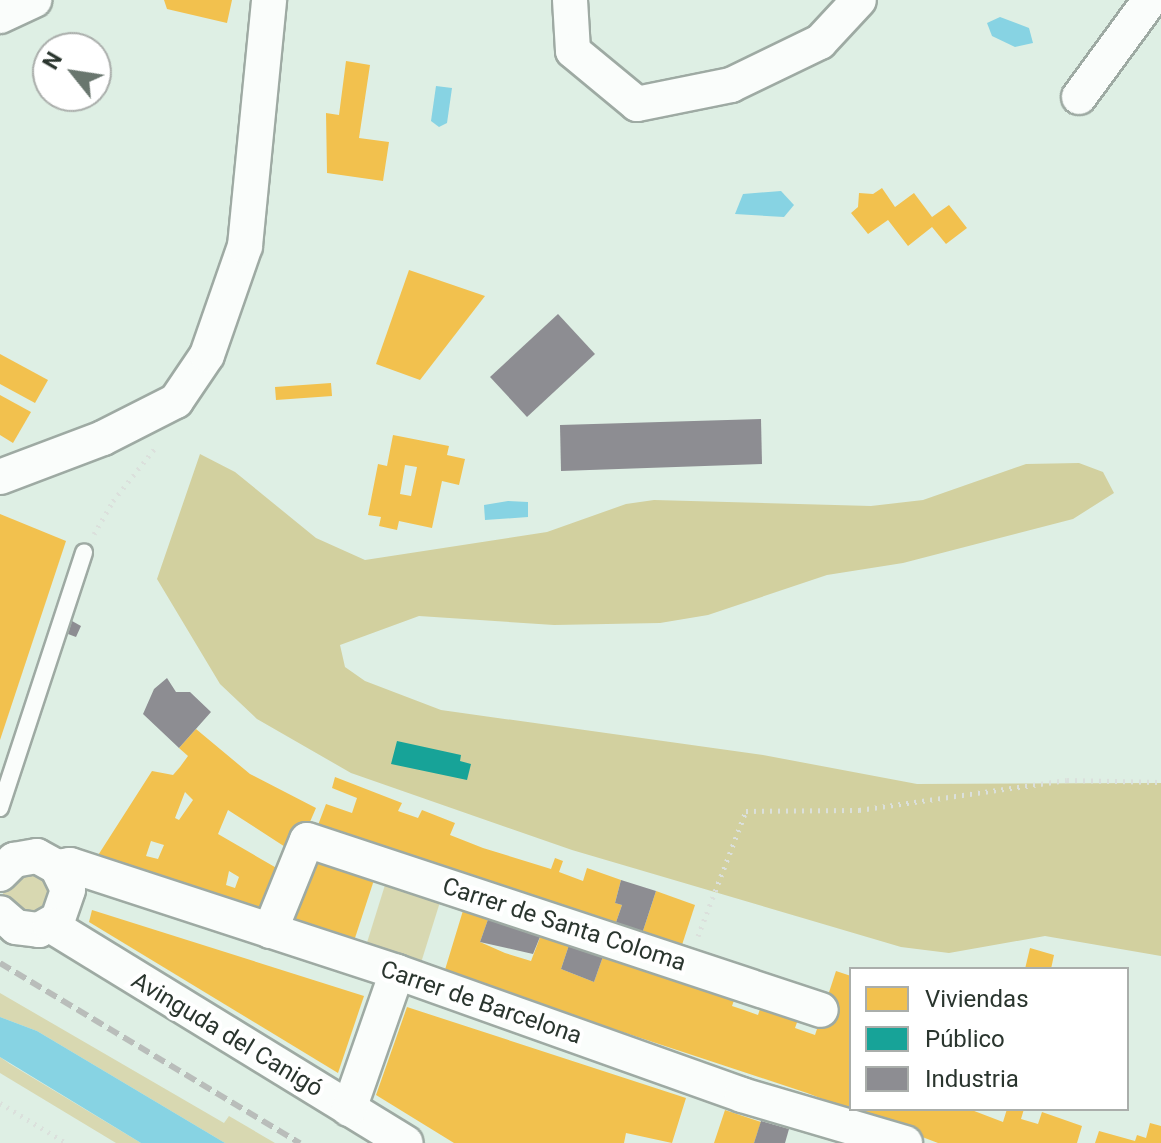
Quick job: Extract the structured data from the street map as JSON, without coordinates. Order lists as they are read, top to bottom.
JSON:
{
  "streets": {
    "street": ["Carrer de Santa Coloma", "Carrer de Barcelona", "Avinguda del Canigó"]
  },
  "crossings": [
    ["Carrer de Santa Coloma", "Carrer de Barcelona"]
  ],
  "legend": ["Viviendas", "Público", "Industria"],
  "north": "top left"
}
